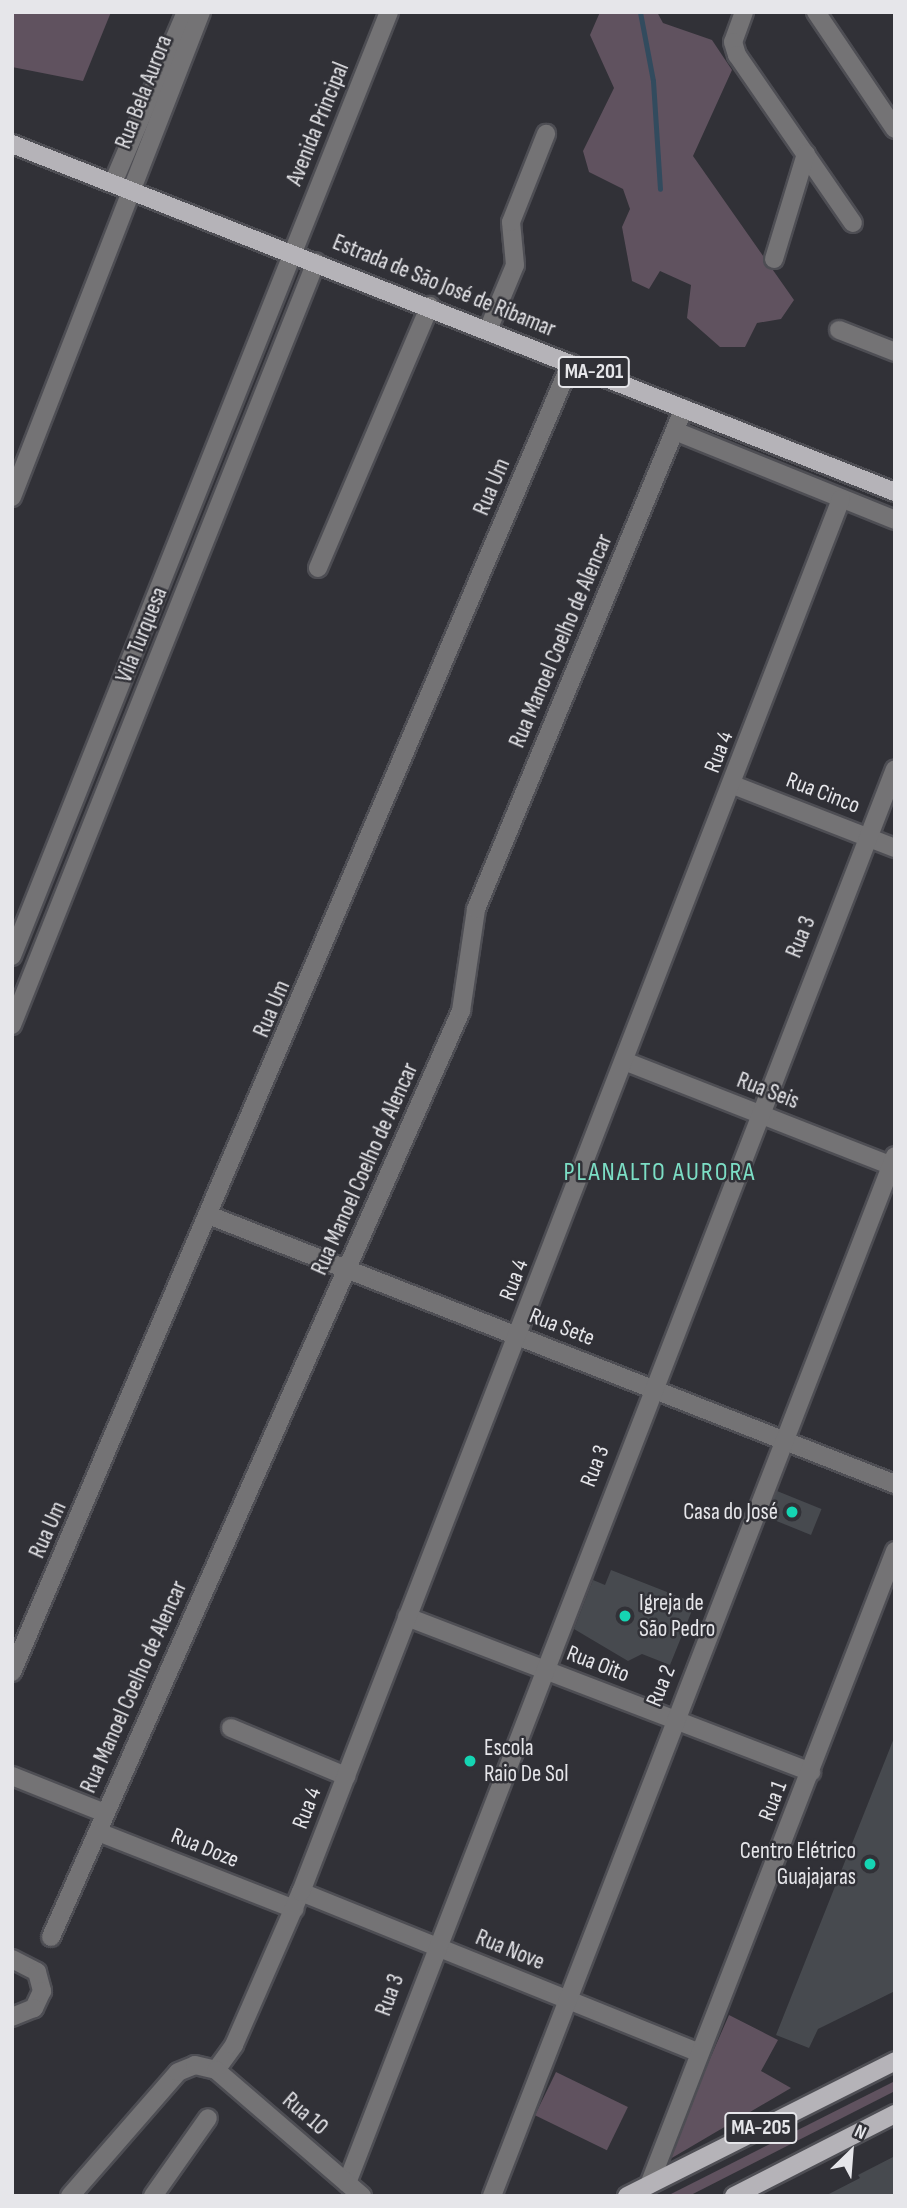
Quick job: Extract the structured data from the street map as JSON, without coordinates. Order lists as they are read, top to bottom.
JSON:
{
  "streets": {
    "main road": ["Estrada de São José de Ribamar", "MA-201", "MA-205"],
    "street": [
      "Rua Bela Aurora",
      "Avenida Principal",
      "Rua Um",
      "Vila Turquesa",
      "Rua Manoel Coelho de Alencar",
      "Rua 4",
      "Rua Cinco",
      "Rua 3",
      "Rua Seis",
      "Rua Sete",
      "Rua Oito",
      "Rua 2",
      "Rua 1",
      "Rua Doze",
      "Rua Nove",
      "Rua 10"
    ]
  },
  "crossings": [
    ["Rua Bela Aurora", "Estrada de São José de Ribamar"],
    ["Avenida Principal", "Estrada de São José de Ribamar"],
    ["Avenida Principal", "Vila Turquesa"],
    ["Estrada de São José de Ribamar", "Rua Um"],
    ["Estrada de São José de Ribamar", "Vila Turquesa"],
    ["Estrada de São José de Ribamar", "Rua Manoel Coelho de Alencar"],
    ["Rua Um", "Rua Sete"],
    ["Rua Manoel Coelho de Alencar", "Rua Sete"],
    ["Rua Manoel Coelho de Alencar", "Rua Doze"],
    ["Rua 4", "Rua Cinco"],
    ["Rua 4", "Rua Seis"],
    ["Rua 4", "Rua Sete"],
    ["Rua 4", "Rua Oito"],
    ["Rua 4", "Rua Doze"],
    ["Rua 4", "Rua Nove"],
    ["Rua 4", "Rua 10"],
    ["Rua Cinco", "Rua 3"],
    ["Rua 3", "Rua Seis"],
    ["Rua 3", "Rua Sete"],
    ["Rua 3", "Rua Oito"],
    ["Rua 3", "Rua Nove"],
    ["Rua 3", "Rua 10"],
    ["Rua Seis", "Rua 2"],
    ["Rua Sete", "Rua 2"],
    ["Rua Oito", "Rua 2"],
    ["Rua Oito", "Rua 1"],
    ["Rua 2", "Rua Nove"],
    ["Rua 1", "Rua Nove"],
    ["Rua 1", "MA-205"]
  ],
  "districts": ["PLANALTO AURORA"],
  "places": [
    "Casa do José",
    "Igreja de São Pedro",
    "Escola Raio De Sol",
    "Centro Elétrico Guajajaras"
  ],
  "north": "top right"
}
